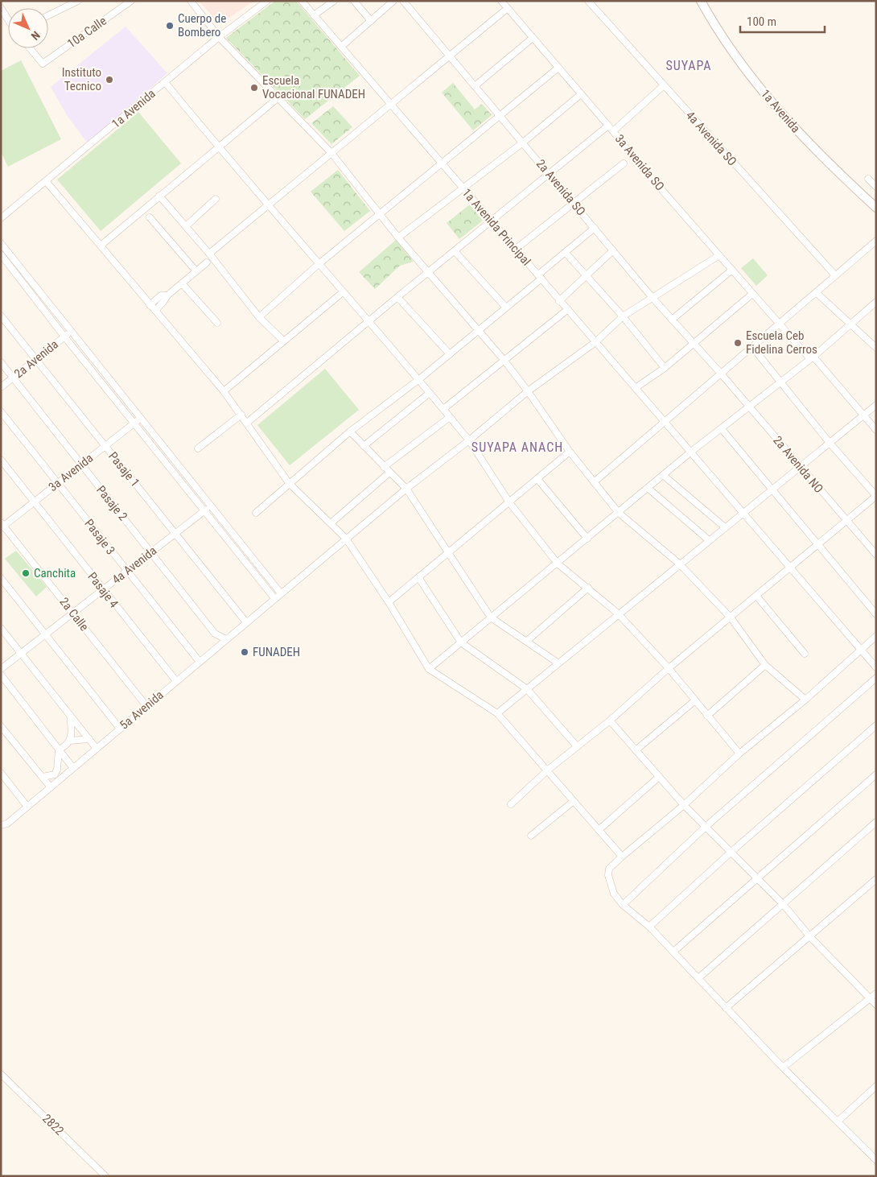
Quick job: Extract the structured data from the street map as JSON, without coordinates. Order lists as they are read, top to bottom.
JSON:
{
  "streets": {
    "street": [
      "10a Calle",
      "1a Avenida",
      "4a Avenida SO",
      "3a Avenida SO",
      "2a Avenida SO",
      "1a Avenida Principal",
      "2a Avenida",
      "2a Avenida NO",
      "Pasaje 1",
      "3a Avenida",
      "Pasaje 2",
      "Pasaje 3",
      "4a Avenida",
      "Pasaje 4",
      "2a Calle",
      "5a Avenida",
      "2822"
    ]
  },
  "crossings": [
    ["3a Avenida SO", "5a Avenida"],
    ["2a Avenida SO", "2a Avenida NO"],
    ["2a Avenida SO", "5a Avenida"],
    ["1a Avenida Principal", "5a Avenida"],
    ["2a Avenida", "Pasaje 1"],
    ["2a Avenida", "Pasaje 2"],
    ["Pasaje 1", "3a Avenida"],
    ["Pasaje 1", "4a Avenida"],
    ["Pasaje 1", "5a Avenida"],
    ["3a Avenida", "Pasaje 2"],
    ["3a Avenida", "Pasaje 3"],
    ["3a Avenida", "Pasaje 4"],
    ["3a Avenida", "2a Calle"],
    ["Pasaje 2", "4a Avenida"],
    ["Pasaje 2", "5a Avenida"],
    ["Pasaje 3", "4a Avenida"],
    ["Pasaje 3", "5a Avenida"],
    ["4a Avenida", "Pasaje 4"],
    ["4a Avenida", "2a Calle"],
    ["Pasaje 4", "5a Avenida"],
    ["2a Calle", "5a Avenida"]
  ],
  "districts": ["SUYAPA", "SUYAPA ANACH"],
  "places": [
    "Cuerpo de Bombero",
    "Instituto Tecnico",
    "Escuela Vocacional FUNADEH",
    "Escuela Ceb Fidelina Cerros",
    "Canchita",
    "FUNADEH"
  ],
  "scale_bar": "100 m",
  "north": "bottom right"
}
